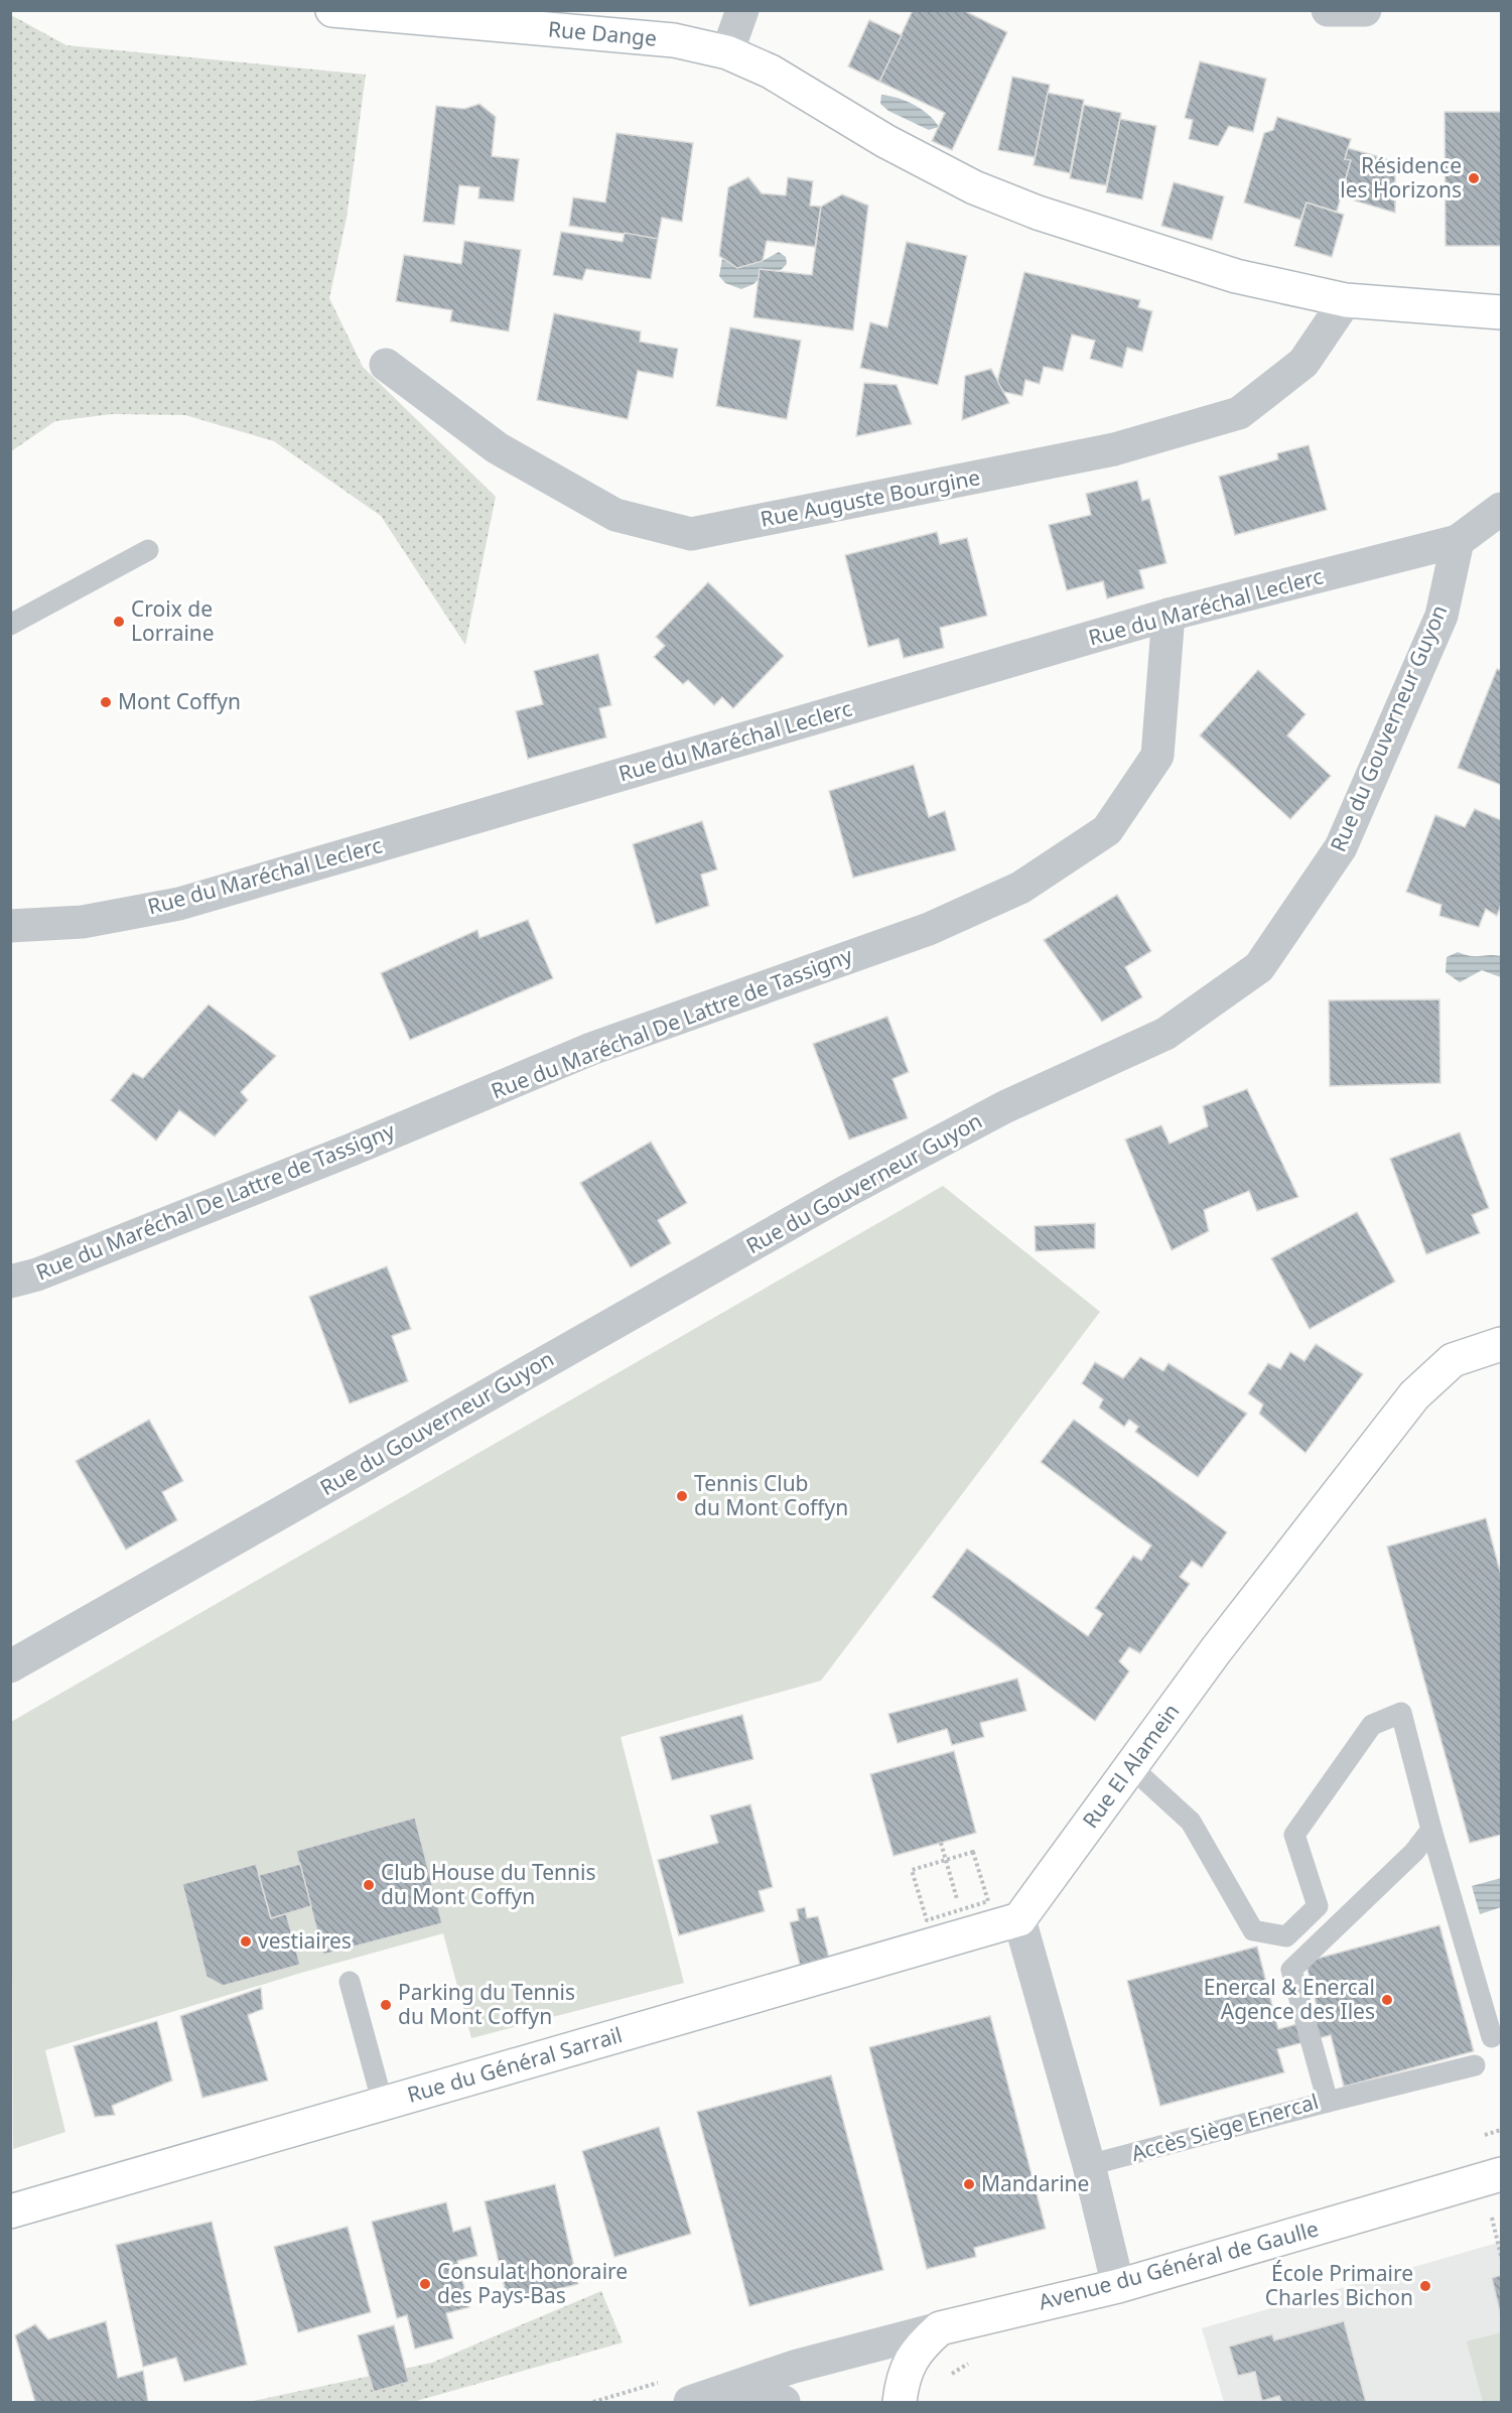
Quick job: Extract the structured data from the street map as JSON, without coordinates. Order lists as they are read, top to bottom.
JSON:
{
  "streets": {
    "street": [
      "Rue Dange",
      "Rue Auguste Bourgine",
      "Rue du Maréchal Leclerc",
      "Rue du Gouverneur Guyon",
      "Rue du Maréchal De Lattre de Tassigny",
      "Rue El Alamein",
      "Rue du Général Sarrail",
      "Avenue du Général de Gaulle"
    ],
    "lane": ["Accès Siège Enercal"]
  },
  "crossings": [
    ["Rue du Maréchal Leclerc", "Rue du Gouverneur Guyon"],
    ["Rue du Maréchal Leclerc", "Rue du Maréchal De Lattre de Tassigny"],
    ["Rue El Alamein", "Rue du Général Sarrail"]
  ],
  "places": [
    "Résidence les Horizons",
    "Croix de Lorraine",
    "Mont Coffyn",
    "Tennis Club du Mont Coffyn",
    "Club House du Tennis du Mont Coffyn",
    "vestiaires",
    "Enercal & Enercal Agence des Iles",
    "Parking du Tennis du Mont Coffyn",
    "Mandarine",
    "Consulat honoraire des Pays-Bas",
    "École Primaire Charles Bichon"
  ]
}
